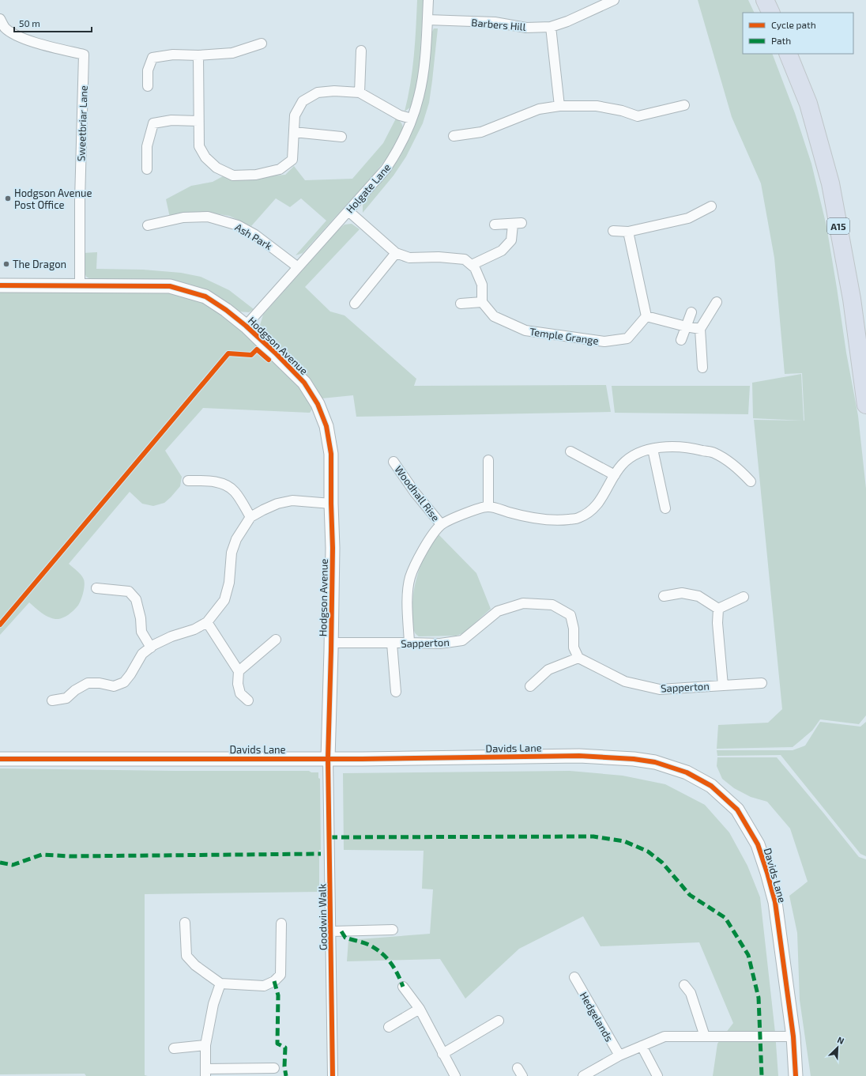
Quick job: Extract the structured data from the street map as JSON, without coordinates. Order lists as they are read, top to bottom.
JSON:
{
  "streets": {
    "highway": ["A15"],
    "street": [
      "Barbers Hill",
      "Sweetbriar Lane",
      "Holgate Lane",
      "Ash Park",
      "Temple Grange",
      "Hodgson Avenue",
      "Woodhall Rise",
      "Sapperton",
      "Davids Lane",
      "Goodwin Walk",
      "Hedgelands"
    ]
  },
  "crossings": [
    ["Barbers Hill", "Holgate Lane"],
    ["Sweetbriar Lane", "Hodgson Avenue"],
    ["Holgate Lane", "Ash Park"],
    ["Holgate Lane", "Hodgson Avenue"],
    ["Hodgson Avenue", "Sapperton"],
    ["Hodgson Avenue", "Davids Lane"],
    ["Hodgson Avenue", "Goodwin Walk"],
    ["Woodhall Rise", "Sapperton"],
    ["Davids Lane", "Goodwin Walk"]
  ],
  "places": ["Hodgson Avenue Post Office", "The Dragon"],
  "legend": ["Cycle path", "Path"],
  "scale_bar": "50 m",
  "north": "top right"
}
